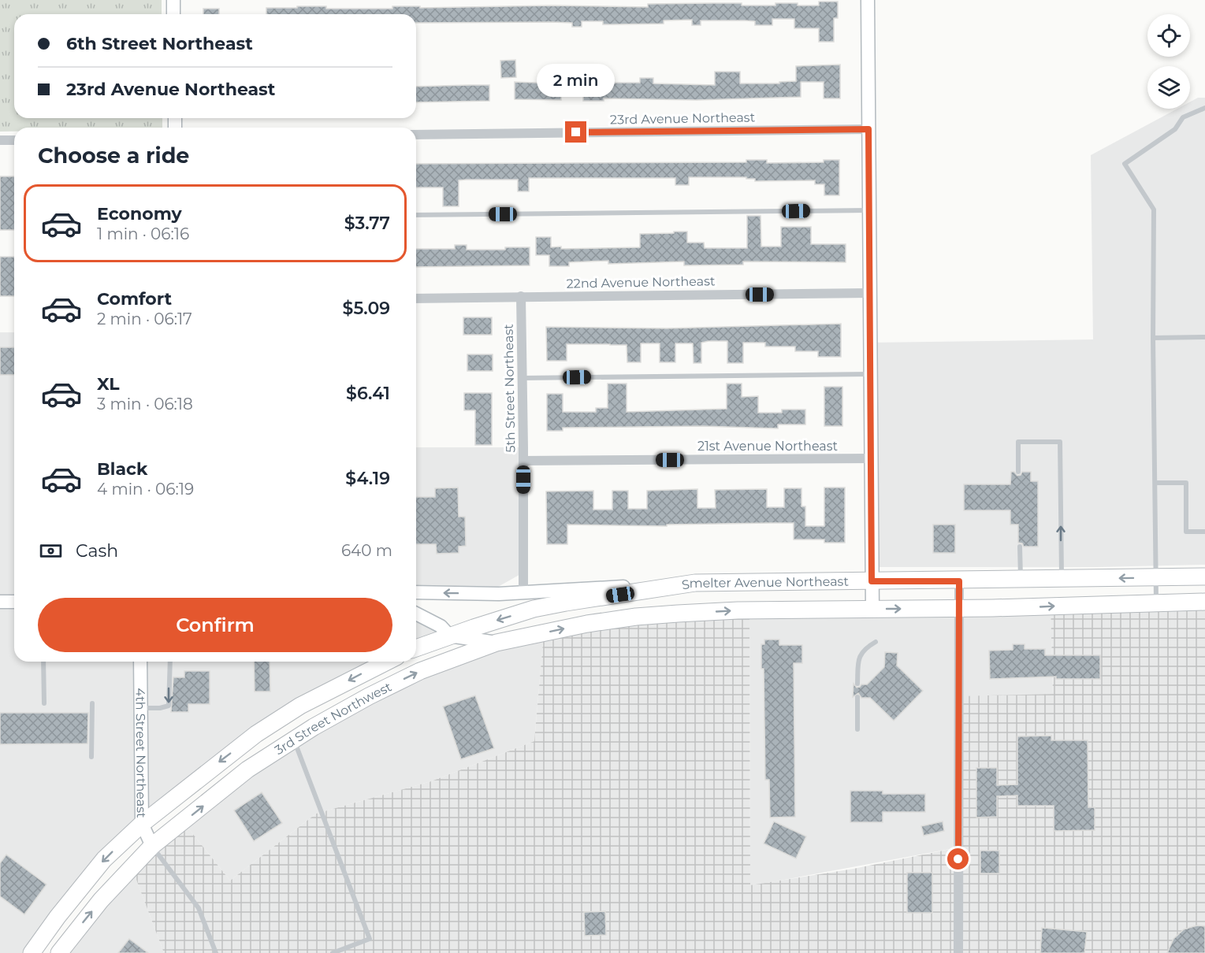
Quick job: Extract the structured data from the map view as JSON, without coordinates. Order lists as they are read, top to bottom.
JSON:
{
  "streets": {
    "highway": ["Smelter Avenue Northeast", "3rd Street Northwest"],
    "street": [
      "23rd Avenue Northeast",
      "22nd Avenue Northeast",
      "5th Street Northeast",
      "21st Avenue Northeast",
      "4th Street Northeast"
    ]
  },
  "crossings": [
    ["22nd Avenue Northeast", "5th Street Northeast"],
    ["5th Street Northeast", "21st Avenue Northeast"],
    ["5th Street Northeast", "Smelter Avenue Northeast"],
    ["3rd Street Northwest", "4th Street Northeast"]
  ],
  "page": {
    "banner": ["6th Street Northeast", "23rd Avenue Northeast"],
    "bubble": "2 min",
    "heading": "Choose a ride",
    "list": [
      {
        "name": "Economy",
        "note": "1 min · 06:16",
        "value": "$3.77"
      },
      {
        "name": "Comfort",
        "note": "2 min · 06:17",
        "value": "$5.09"
      },
      {
        "name": "XL",
        "note": "3 min · 06:18",
        "value": "$6.41"
      },
      {
        "name": "Black",
        "note": "4 min · 06:19",
        "value": "$4.19"
      }
    ],
    "pay": ["Cash", "640 m"],
    "buttons": "Confirm"
  }
}
